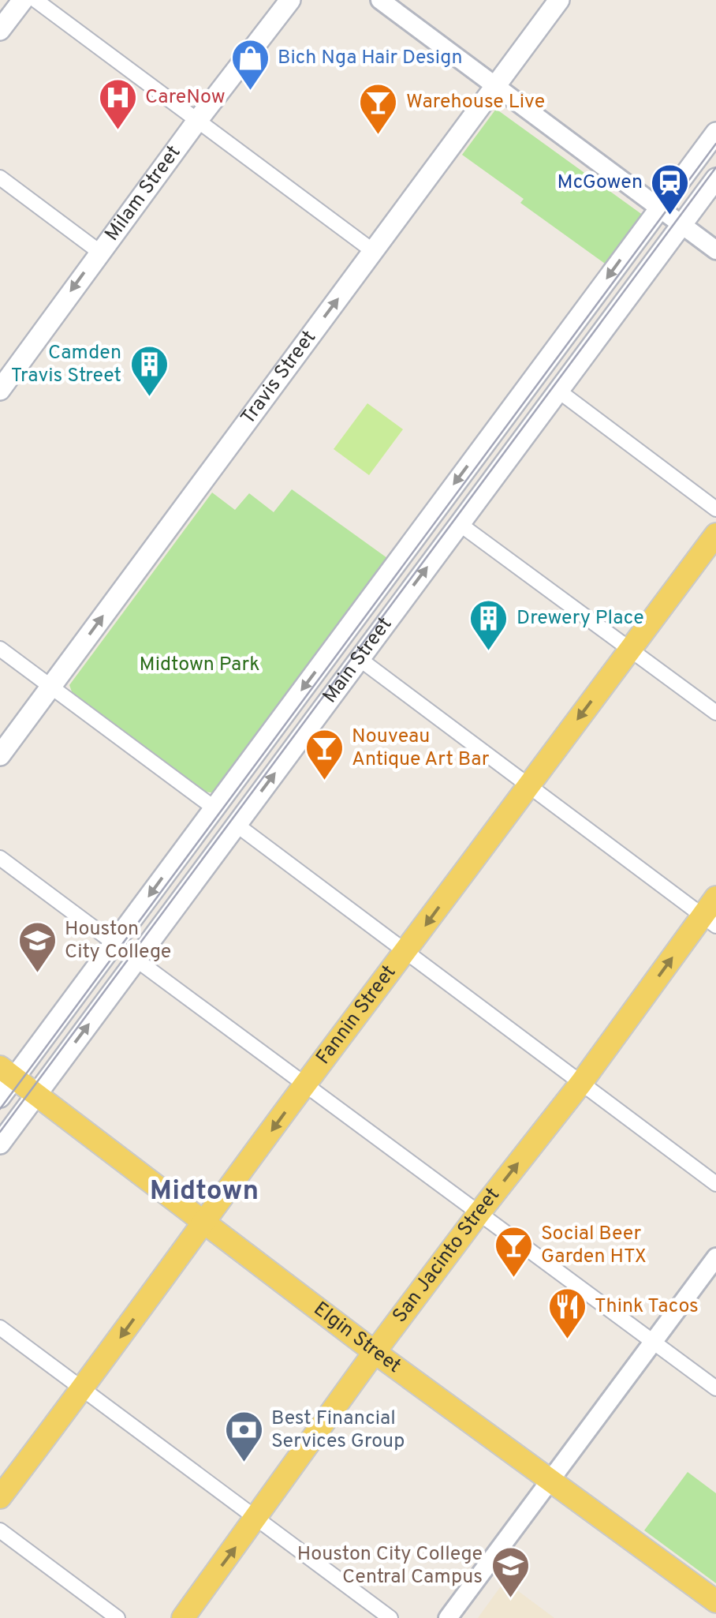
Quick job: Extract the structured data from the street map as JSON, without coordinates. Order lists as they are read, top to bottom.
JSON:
{
  "streets": {
    "main road": [
      "Milam Street",
      "Travis Street",
      "Main Street",
      "Fannin Street",
      "San Jacinto Street",
      "Elgin Street"
    ]
  },
  "crossings": [
    ["Main Street", "Elgin Street"],
    ["Fannin Street", "Elgin Street"],
    ["San Jacinto Street", "Elgin Street"]
  ],
  "one_way": [
    "Milam Street",
    "Travis Street",
    "Fannin Street",
    "San Jacinto Street"
  ],
  "districts": ["Midtown"],
  "parks": ["Midtown Park"],
  "places": {
    "shop": ["Bich Nga Hair Design"],
    "hospital": ["CareNow"],
    "bar": ["Warehouse Live", "Nouveau Antique Art Bar", "Social Beer Garden HTX"],
    "station": ["McGowen"],
    "building": ["Camden Travis Street", "Drewery Place"],
    "school or university": ["Houston City College", "Houston City College Central Campus"],
    "restaurant": ["Think Tacos"],
    "bank": ["Best Financial Services Group"]
  }
}
